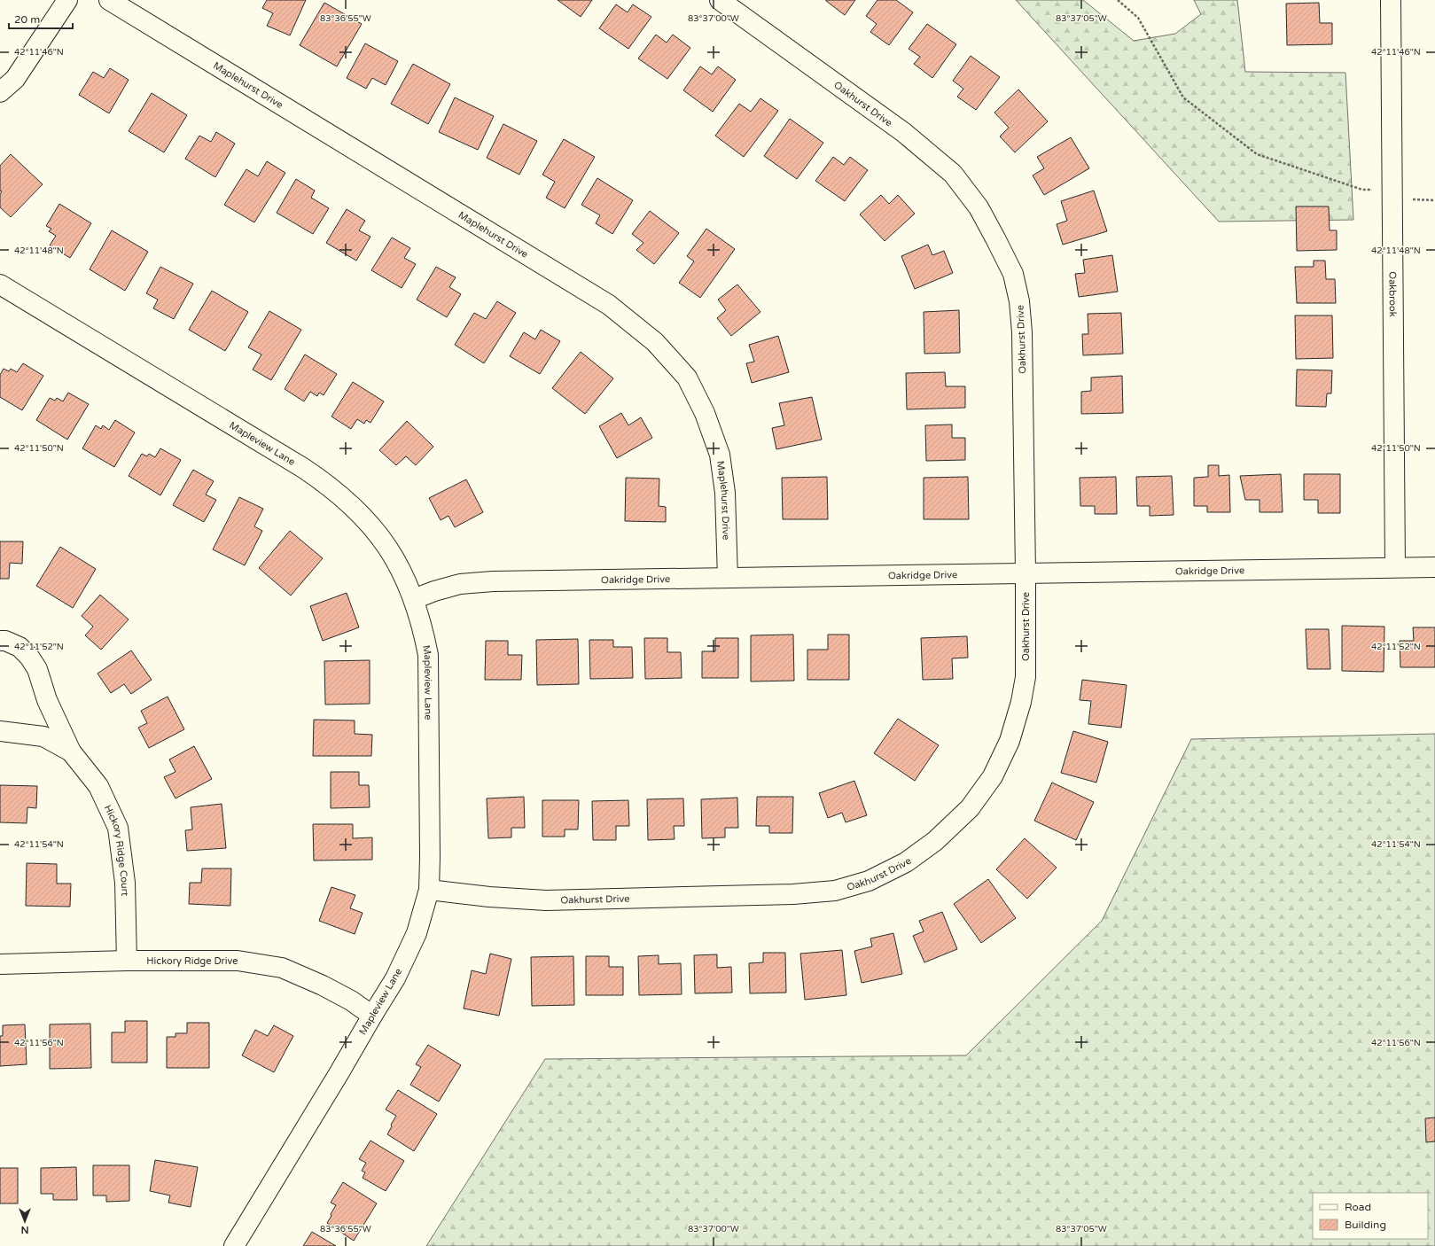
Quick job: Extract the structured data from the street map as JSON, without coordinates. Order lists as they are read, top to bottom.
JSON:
{
  "streets": {
    "street": [
      "Maplehurst Drive",
      "Oakhurst Drive",
      "Oakbrook",
      "Mapleview Lane",
      "Oakridge Drive",
      "Hickory Ridge Court",
      "Hickory Ridge Drive"
    ]
  },
  "crossings": [
    ["Maplehurst Drive", "Oakridge Drive"],
    ["Oakhurst Drive", "Mapleview Lane"],
    ["Oakhurst Drive", "Oakridge Drive"],
    ["Oakbrook", "Oakridge Drive"],
    ["Mapleview Lane", "Oakridge Drive"],
    ["Mapleview Lane", "Hickory Ridge Drive"],
    ["Hickory Ridge Court", "Hickory Ridge Drive"]
  ],
  "legend": ["Road", "Building"],
  "scale_bar": "20 m",
  "north": "bottom",
  "coordinates": [
    "83°36'55\"W",
    "83°37'00\"W",
    "83°37'05\"W",
    "42°11'46\"N",
    "42°11'48\"N",
    "42°11'50\"N",
    "42°11'52\"N",
    "42°11'54\"N",
    "42°11'56\"N"
  ]
}
